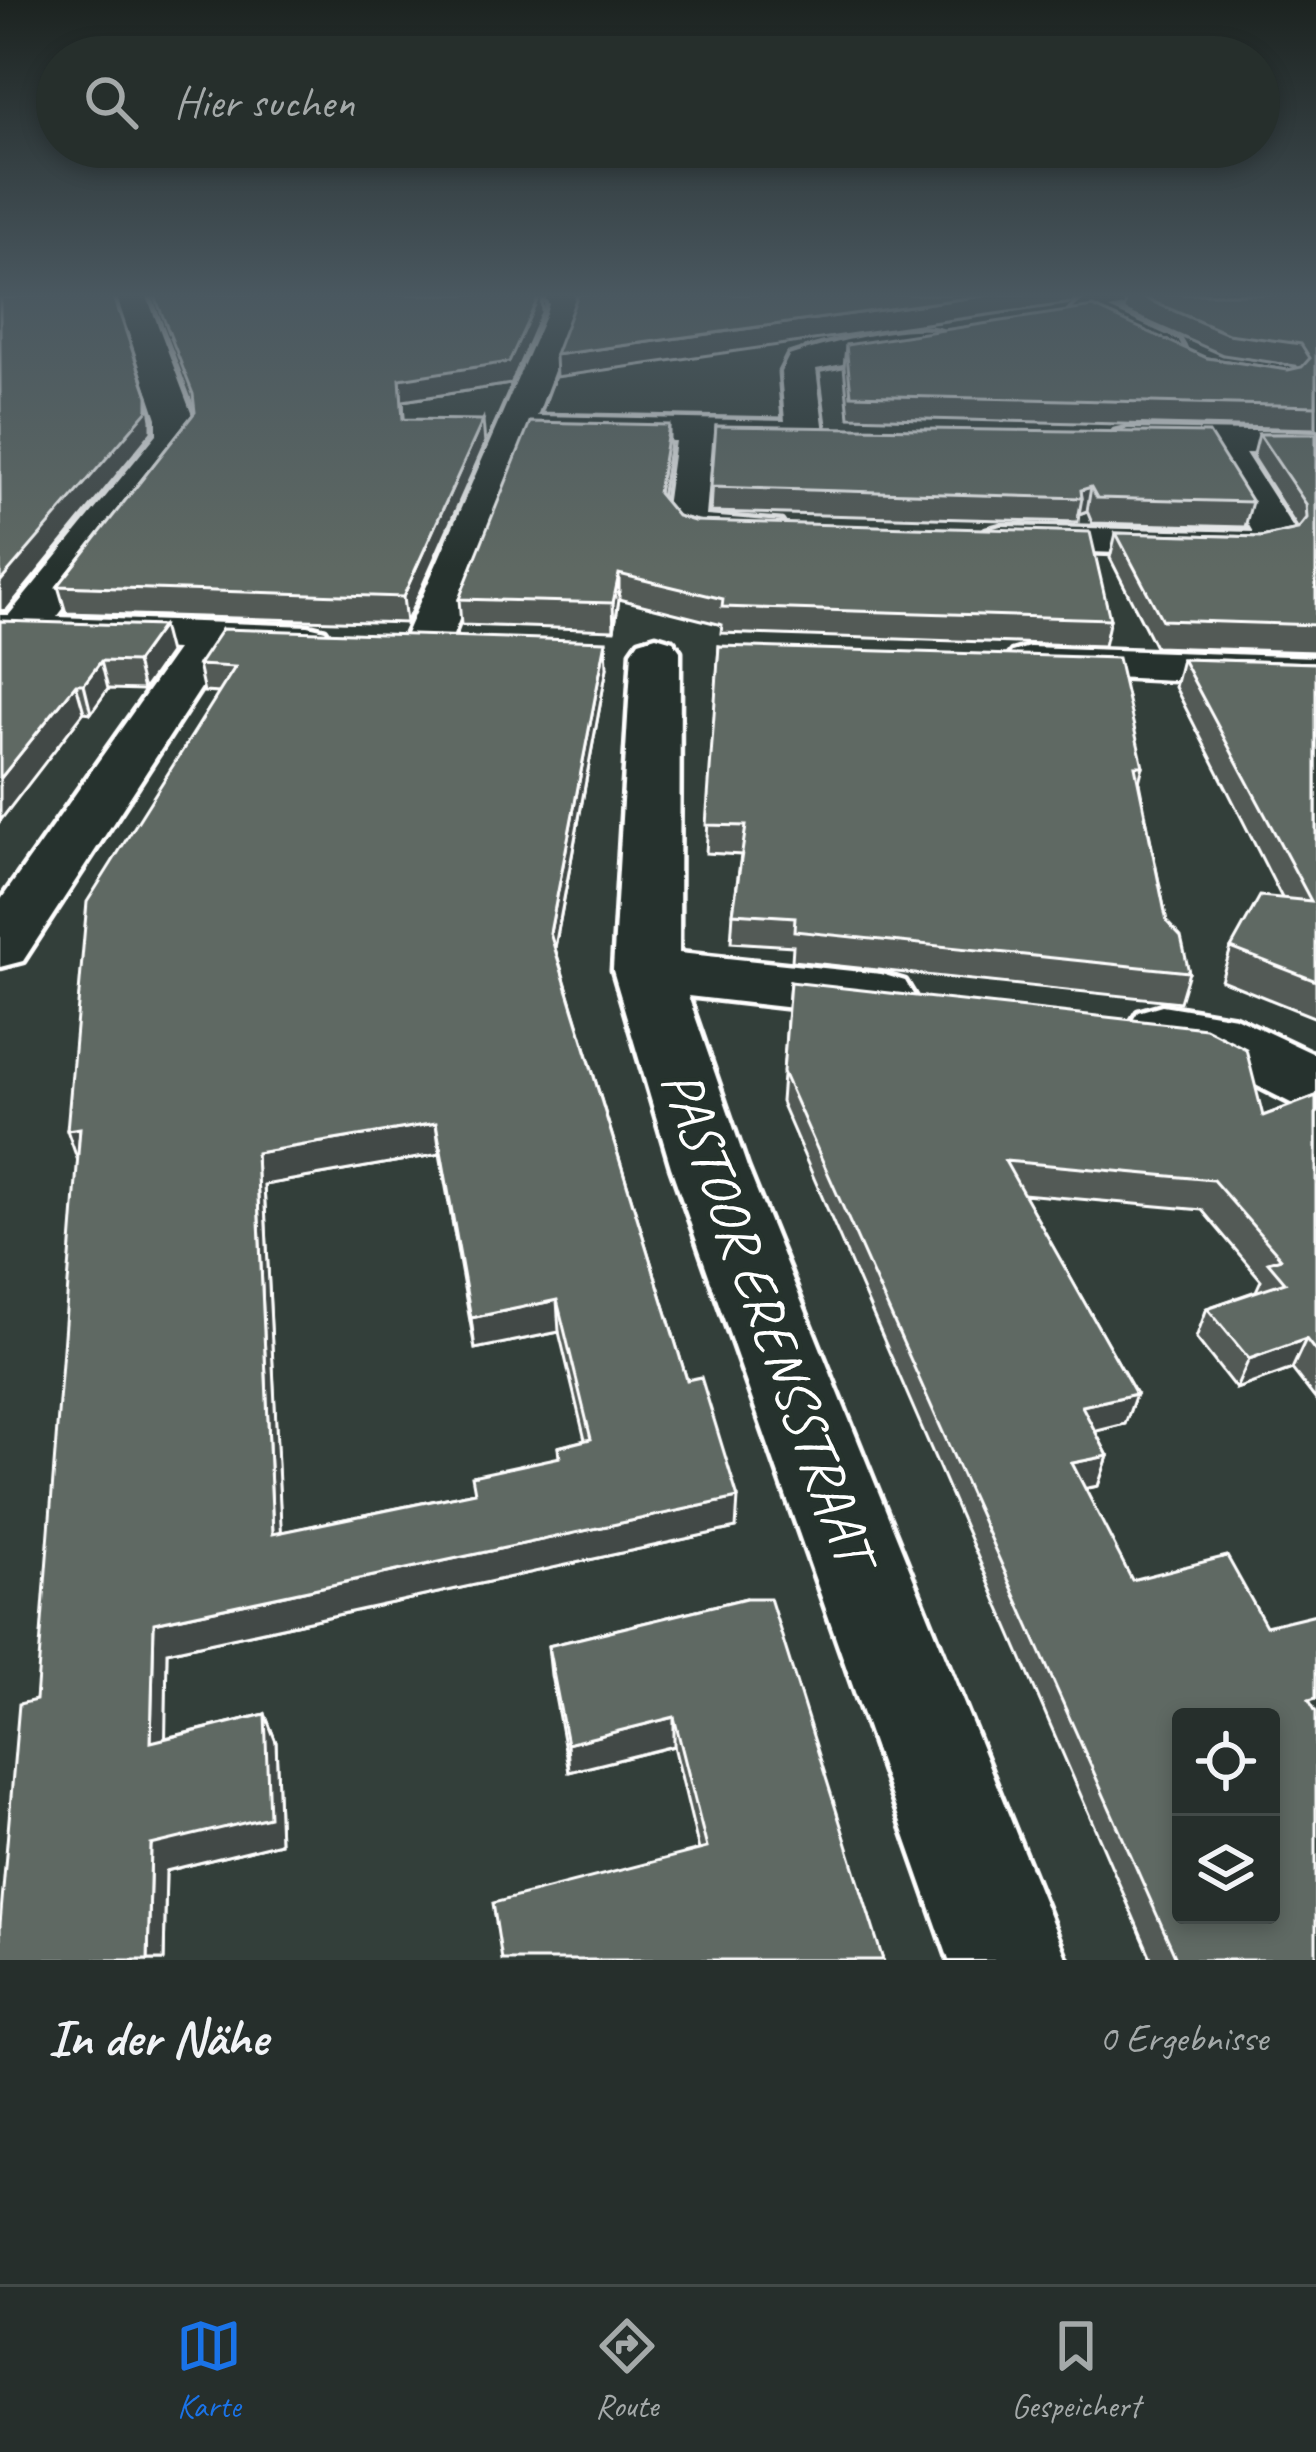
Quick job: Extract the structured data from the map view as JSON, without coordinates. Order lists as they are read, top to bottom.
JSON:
{
  "streets": {
    "street": ["PASTOOR ERENSSTRAAT"]
  },
  "page": {
    "search": "Hier suchen",
    "heading": ["In der Nähe", "0 Ergebnisse"],
    "nav": ["Karte", "Route", "Gespeichert"]
  }
}
